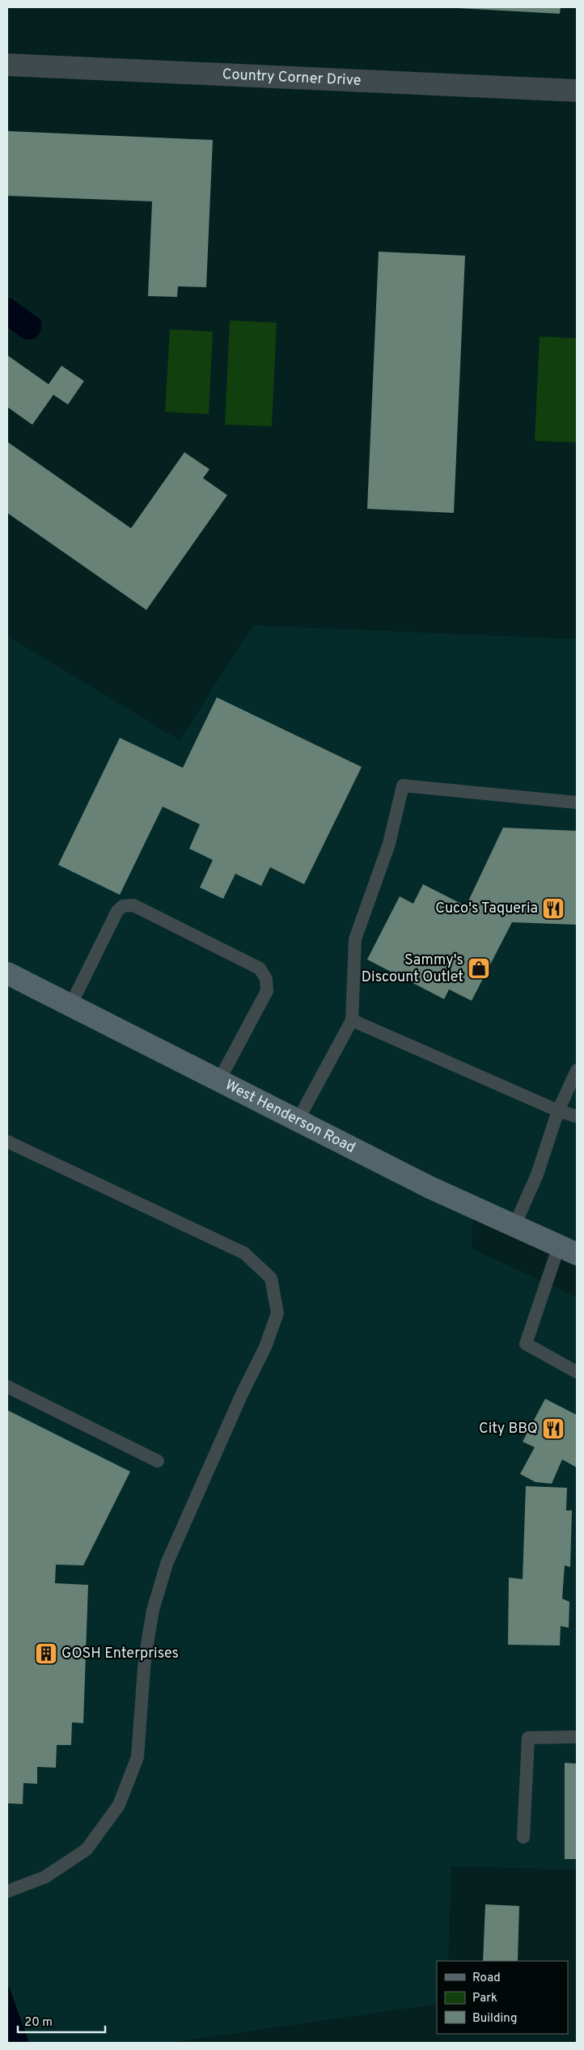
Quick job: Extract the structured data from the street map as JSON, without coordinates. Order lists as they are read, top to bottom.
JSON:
{
  "streets": {
    "main road": ["West Henderson Road"],
    "street": ["Country Corner Drive"]
  },
  "places": {
    "restaurant": ["Cuco's Taqueria", "City BBQ"],
    "shop": ["Sammy's Discount Outlet"],
    "building": ["GOSH Enterprises"]
  },
  "legend": ["Road", "Park", "Building"],
  "scale_bar": "20 m"
}
